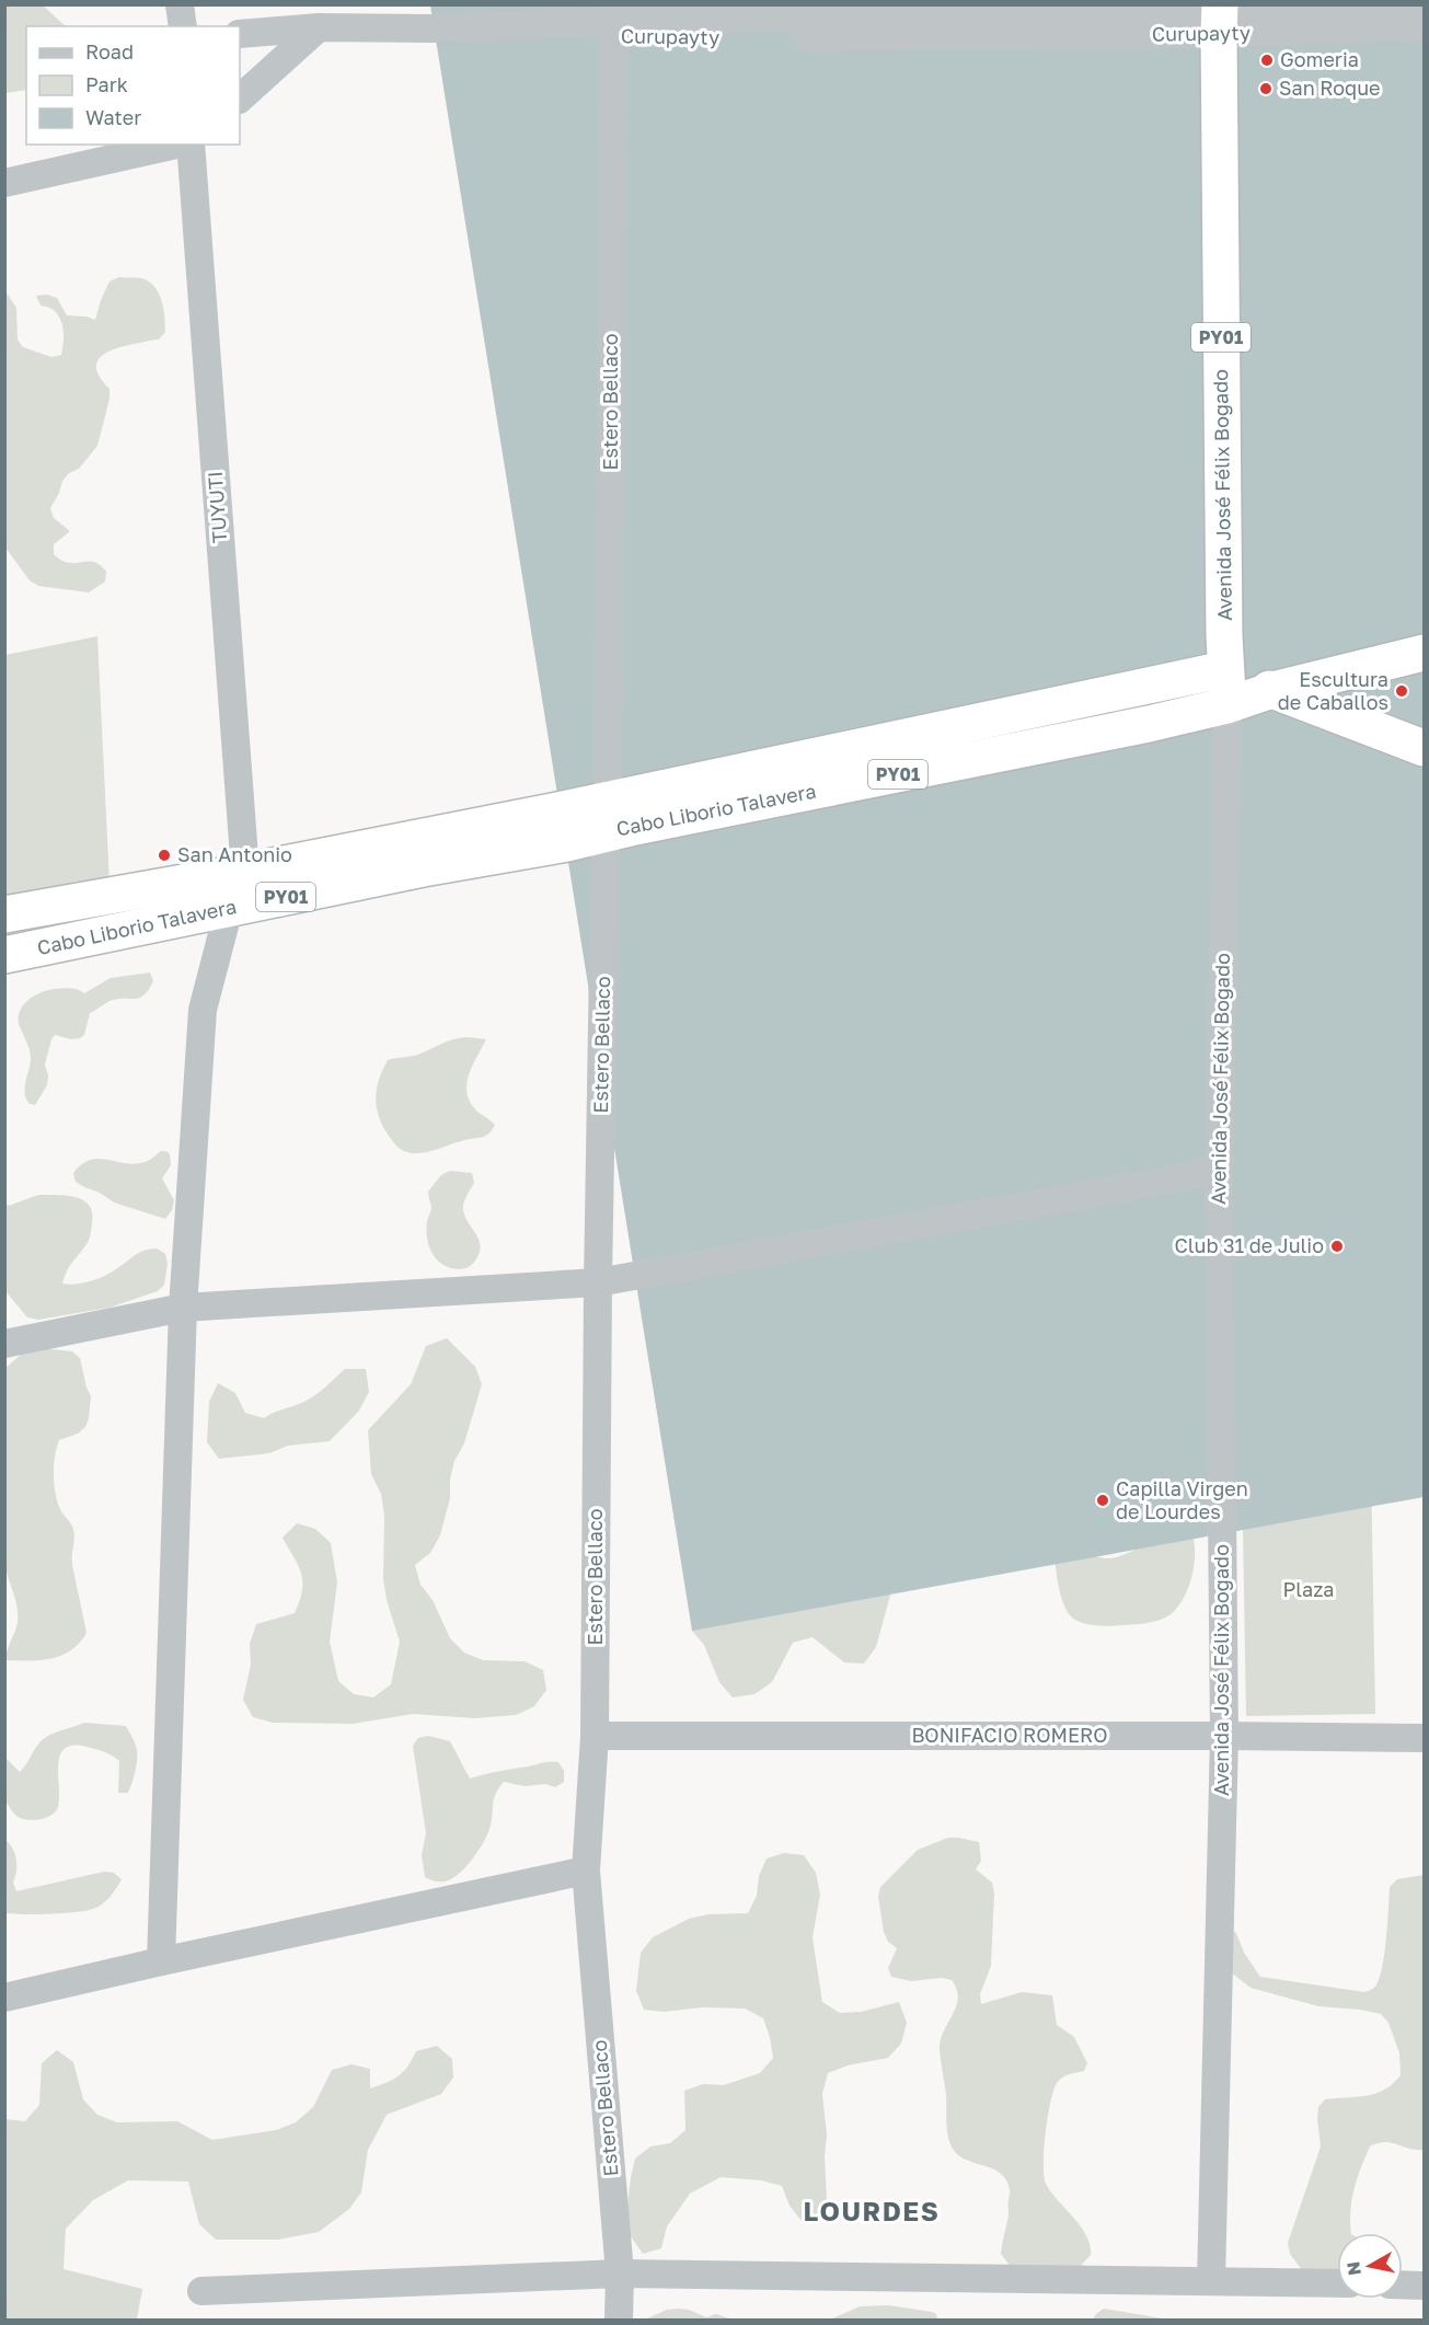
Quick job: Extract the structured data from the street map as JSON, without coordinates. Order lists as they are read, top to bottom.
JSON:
{
  "streets": {
    "highway": ["PY01", "Avenida José Félix Bogado", "Cabo Liborio Talavera"],
    "street": [
      "Curupayty",
      "Estero Bellaco",
      "TUYUTI",
      "BONIFACIO ROMERO"
    ]
  },
  "crossings": [
    ["Curupayty", "Estero Bellaco"],
    ["Curupayty", "Avenida José Félix Bogado"],
    ["PY01", "Avenida José Félix Bogado"],
    ["PY01", "Cabo Liborio Talavera"],
    ["Estero Bellaco", "Cabo Liborio Talavera"],
    ["Estero Bellaco", "BONIFACIO ROMERO"],
    ["Avenida José Félix Bogado", "Cabo Liborio Talavera"],
    ["Avenida José Félix Bogado", "BONIFACIO ROMERO"],
    ["TUYUTI", "Cabo Liborio Talavera"]
  ],
  "districts": ["LOURDES"],
  "parks": ["Plaza"],
  "places": [
    "Gomeria",
    "San Roque",
    "Escultura de Caballos",
    "San Antonio",
    "Club 31 de Julio",
    "Capilla Virgen de Lourdes"
  ],
  "legend": ["Road", "Park", "Water"],
  "north": "left"
}
